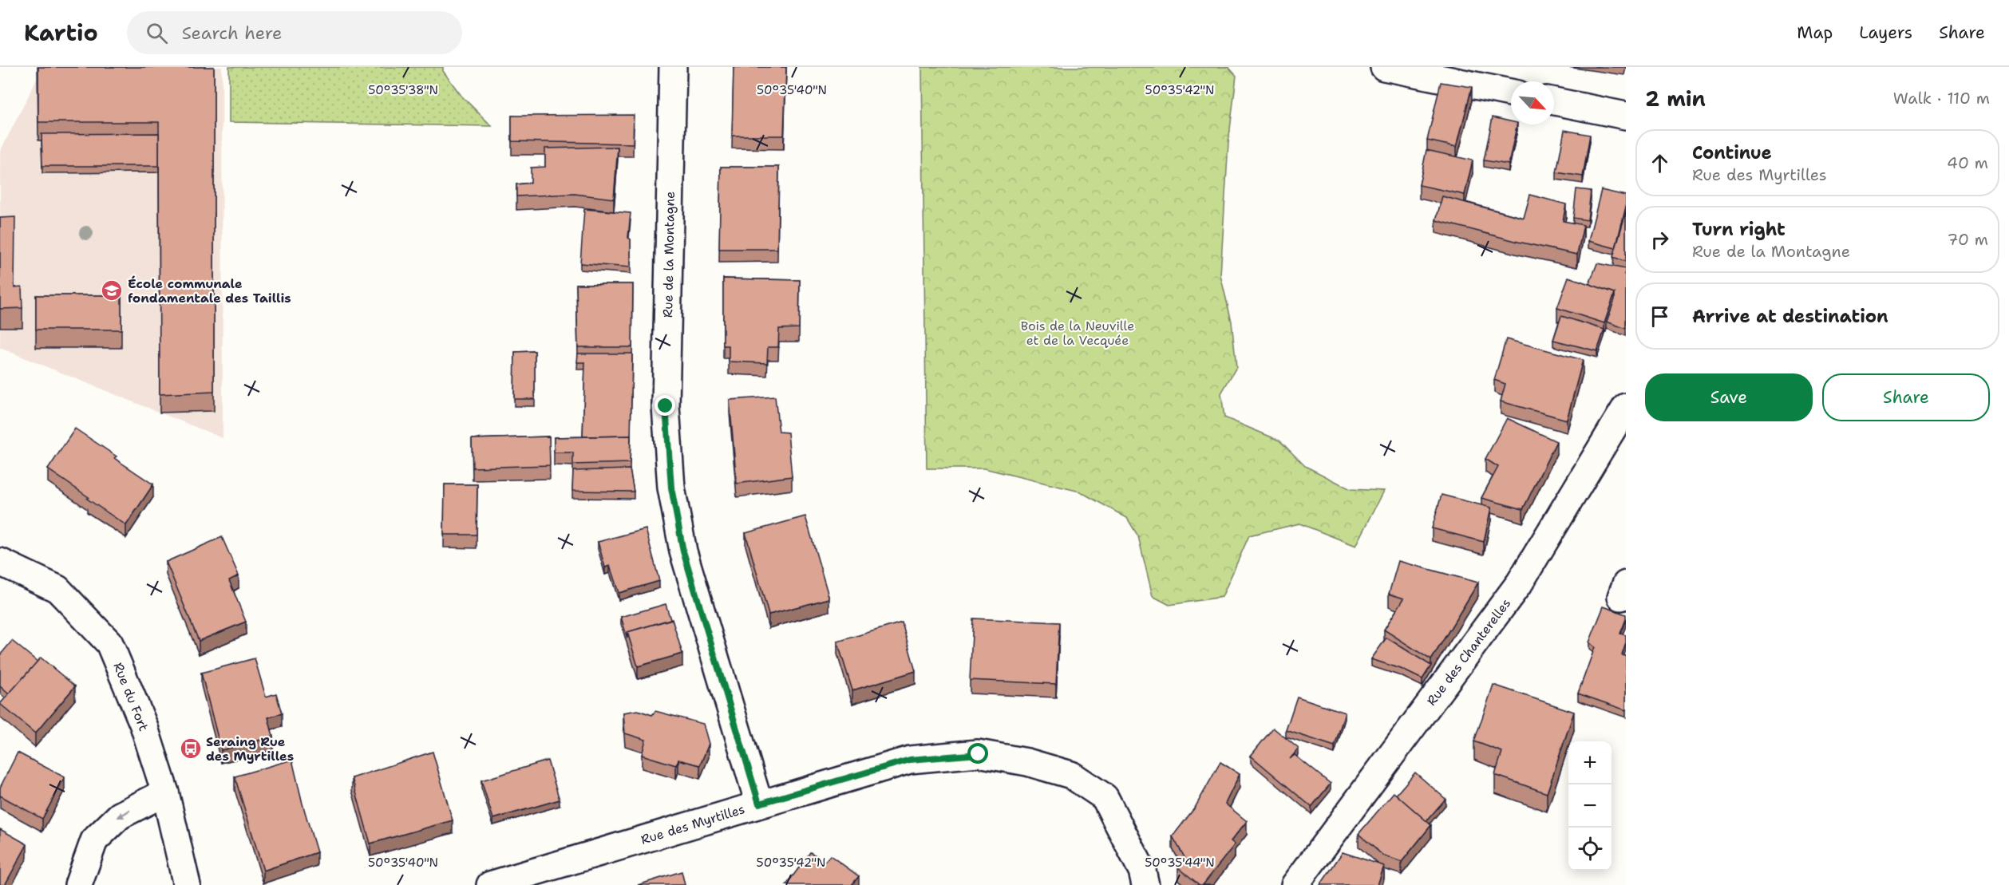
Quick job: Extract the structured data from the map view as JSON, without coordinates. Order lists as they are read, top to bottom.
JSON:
{
  "streets": {
    "street": [
      "Rue de la Montagne",
      "Rue des Chanterelles",
      "Rue du Fort",
      "Rue des Myrtilles"
    ]
  },
  "crossings": [
    ["Rue de la Montagne", "Rue des Myrtilles"]
  ],
  "parks": ["Bois de la Neuville et de la Vecquée"],
  "places": {
    "school or university": ["École communale fondamentale des Taillis"],
    "bus stop": ["Seraing Rue des Myrtilles"]
  },
  "north": "bottom right",
  "page": {
    "header": "Kartio",
    "search": "Search here",
    "nav": ["Map", "Layers", "Share"],
    "heading": ["2 min", "Walk · 110 m"],
    "list": [
      ["Continue", "Rue des Myrtilles", "40 m"],
      ["Turn right", "Rue de la Montagne", "70 m"],
      "Arrive at destination"
    ],
    "buttons": ["Save", "Share"],
    "map_buttons": ["+", "−"]
  },
  "coordinates": [
    "50°35'38\"N",
    "50°35'40\"N",
    "50°35'42\"N",
    "50°35'44\"N"
  ]
}
